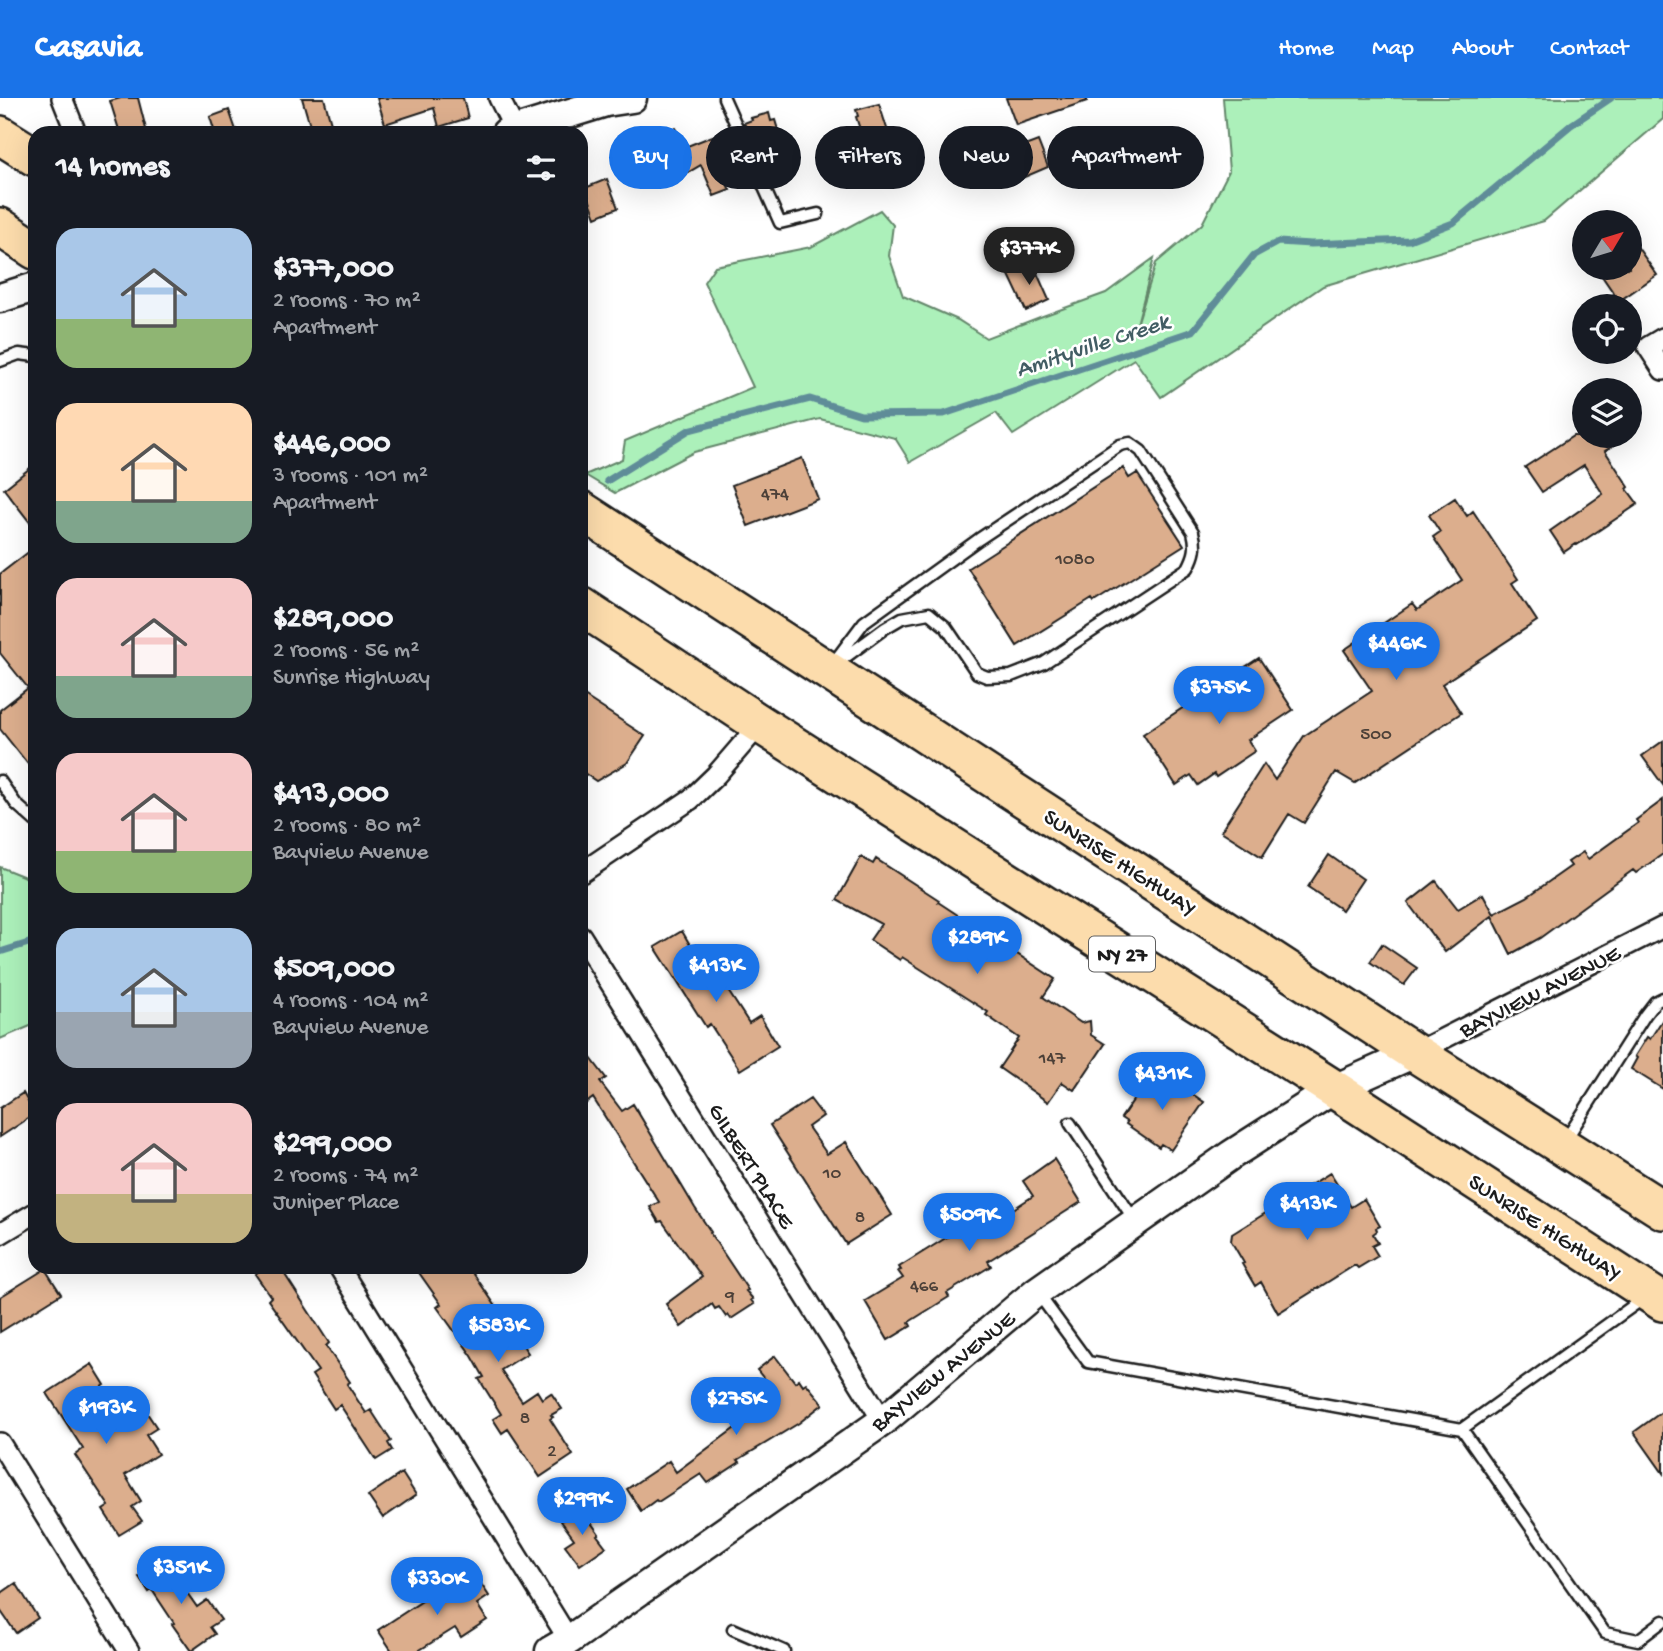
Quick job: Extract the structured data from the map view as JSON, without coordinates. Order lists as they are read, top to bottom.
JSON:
{
  "streets": {
    "highway": ["SUNRISE HIGHWAY", "NY 27"],
    "street": ["BAYVIEW AVENUE", "GILBERT PLACE"]
  },
  "crossings": [
    ["SUNRISE HIGHWAY", "BAYVIEW AVENUE"],
    ["BAYVIEW AVENUE", "GILBERT PLACE"]
  ],
  "water": ["Amityville Creek"],
  "house_numbers": [
    "474",
    "1080",
    "500",
    "147",
    "10",
    "8",
    "466",
    "9",
    "8",
    "2"
  ],
  "north": "top right",
  "page": {
    "header": "Casavia",
    "nav": [
      "Home",
      "Map",
      "About",
      "Contact"
    ],
    "chip": [
      "Buy",
      "Rent",
      "Filters",
      "New",
      "Apartment"
    ],
    "heading": "14 homes",
    "list": [
      {
        "name": "$377,000",
        "note": "2 rooms · 70 m² · Apartment"
      },
      {
        "name": "$446,000",
        "note": "3 rooms · 101 m² · Apartment"
      },
      {
        "name": "$289,000",
        "note": "2 rooms · 56 m² · Sunrise Highway"
      },
      {
        "name": "$413,000",
        "note": "2 rooms · 80 m² · Bayview Avenue"
      },
      {
        "name": "$509,000",
        "note": "4 rooms · 104 m² · Bayview Avenue"
      },
      {
        "name": "$299,000",
        "note": "2 rooms · 74 m² · Juniper Place"
      }
    ],
    "price": [
      "$377K",
      "$446K",
      "$375K",
      "$289K",
      "$413K",
      "$431K",
      "$413K",
      "$509K",
      "$583K",
      "$275K",
      "$193K",
      "$299K",
      "$351K",
      "$330K"
    ]
  }
}
